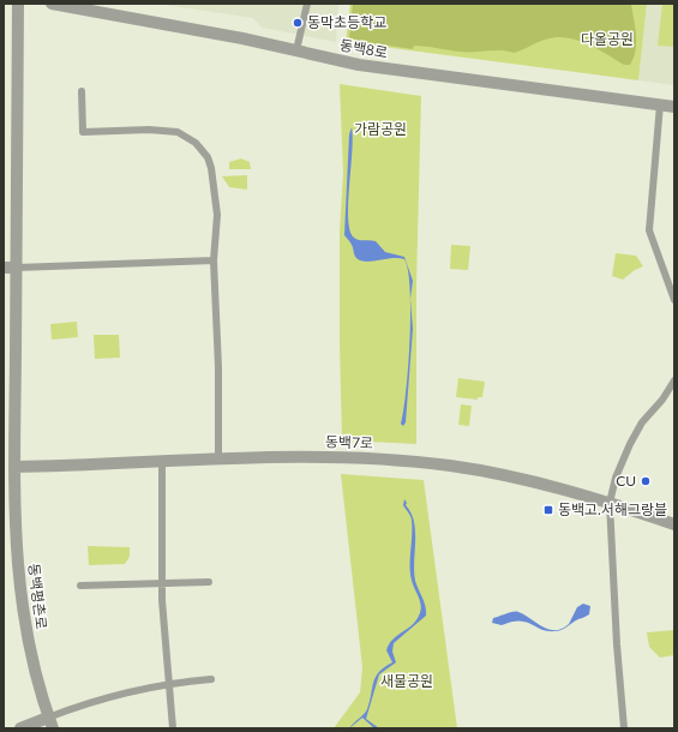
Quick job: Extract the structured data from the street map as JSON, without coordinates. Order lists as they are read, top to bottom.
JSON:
{
  "streets": {
    "street": ["동백8로", "동백7로", "동백평촌로"]
  },
  "crossings": [
    ["동백7로", "동백평촌로"]
  ],
  "parks": ["다올공원", "가람공원", "새물공원"],
  "places": {
    "other": ["동막초등학교", "CU"],
    "transit": ["동백고.서해그랑블"]
  }
}
